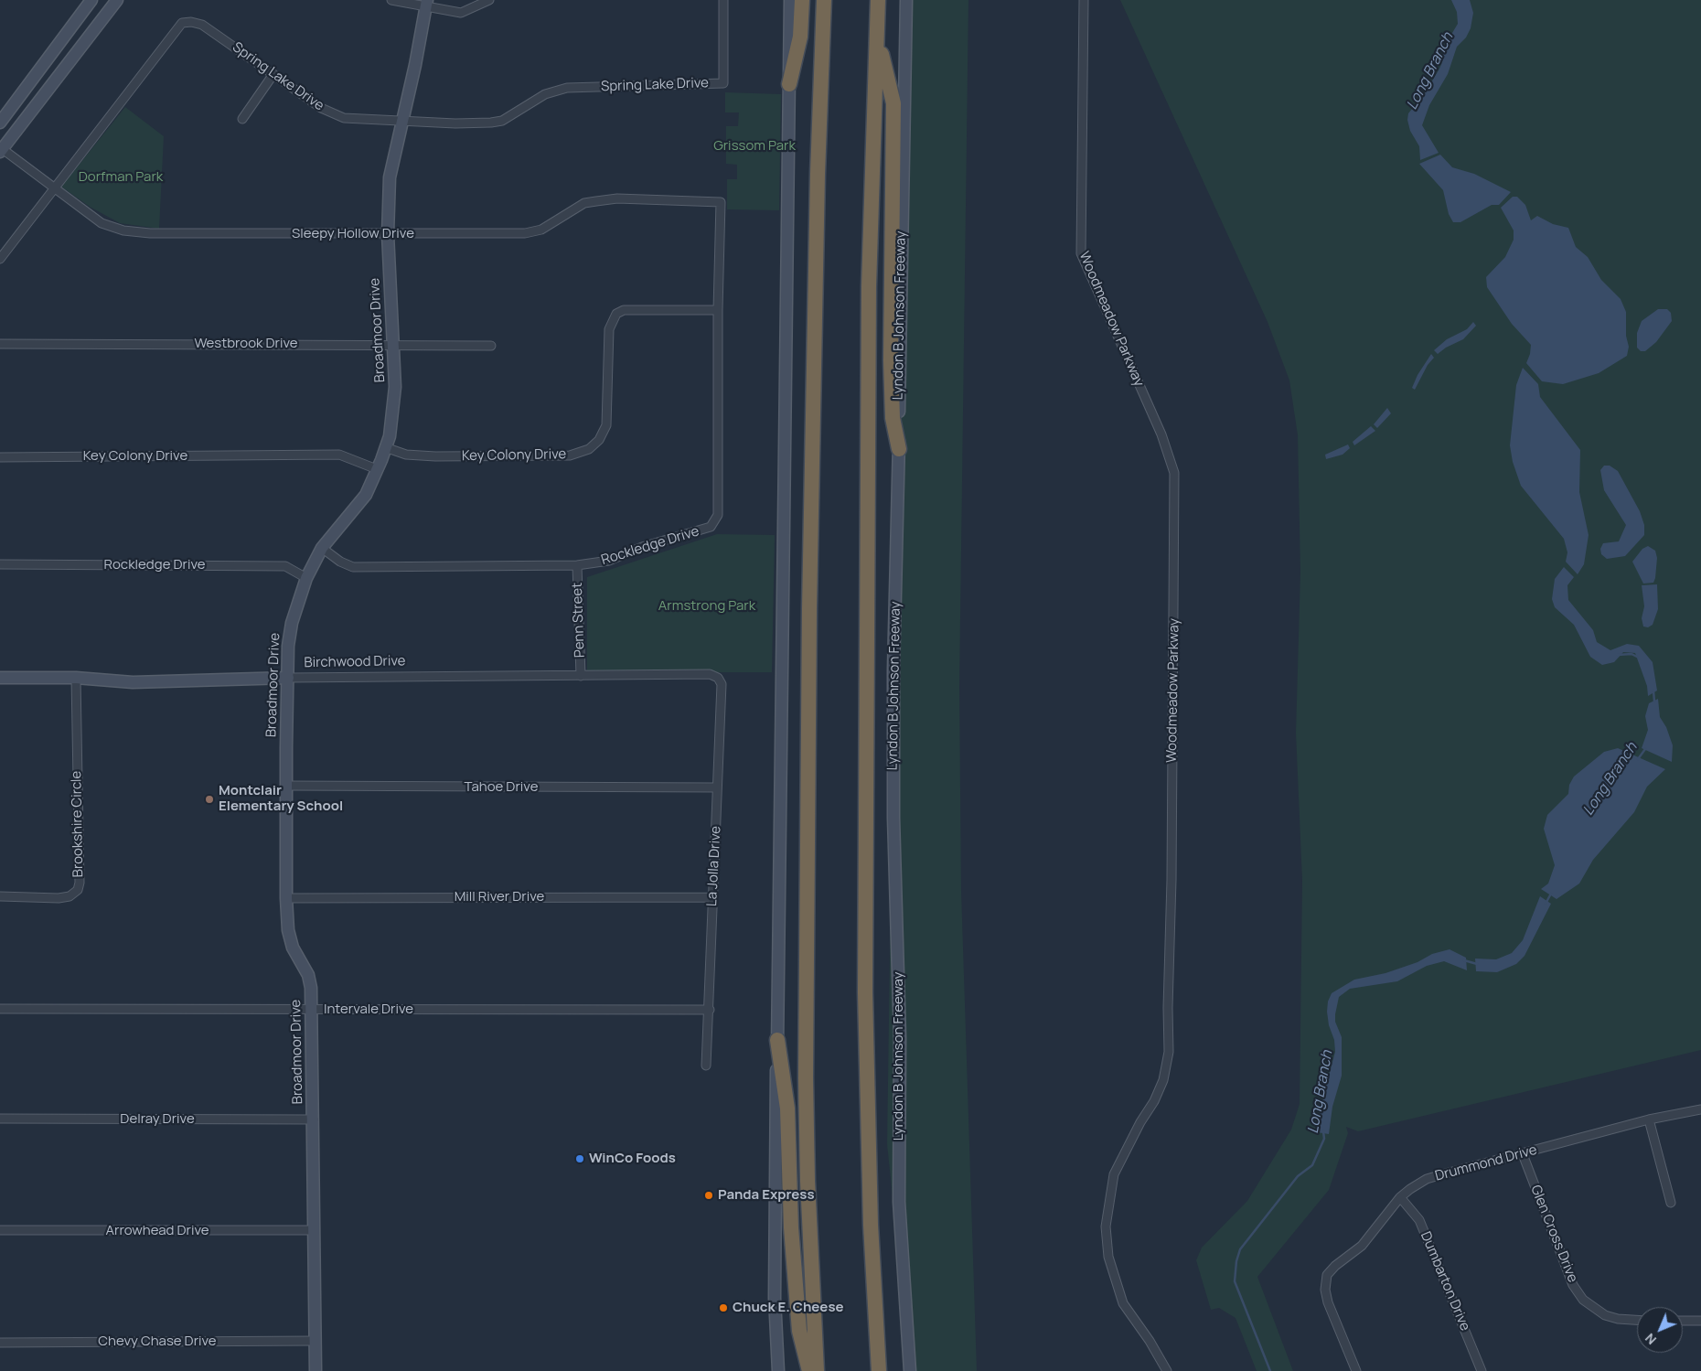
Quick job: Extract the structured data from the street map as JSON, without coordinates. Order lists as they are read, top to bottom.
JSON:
{
  "streets": {
    "highway": ["Lyndon B Johnson Freeway"],
    "main road": ["Broadmoor Drive", "Birchwood Drive"],
    "street": [
      "Spring Lake Drive",
      "Sleepy Hollow Drive",
      "Woodmeadow Parkway",
      "Westbrook Drive",
      "Key Colony Drive",
      "Rockledge Drive",
      "Penn Street",
      "Tahoe Drive",
      "Brookshire Circle",
      "La Jolla Drive",
      "Mill River Drive",
      "Intervale Drive",
      "Delray Drive",
      "Drummond Drive",
      "Arrowhead Drive",
      "Glen Cross Drive",
      "Dumbarton Drive",
      "Chevy Chase Drive"
    ]
  },
  "crossings": [
    ["Spring Lake Drive", "Sleepy Hollow Drive"],
    ["Spring Lake Drive", "Broadmoor Drive"],
    ["Sleepy Hollow Drive", "Broadmoor Drive"],
    ["Sleepy Hollow Drive", "Rockledge Drive"],
    ["Broadmoor Drive", "Westbrook Drive"],
    ["Broadmoor Drive", "Key Colony Drive"],
    ["Broadmoor Drive", "Rockledge Drive"],
    ["Broadmoor Drive", "Birchwood Drive"],
    ["Broadmoor Drive", "Tahoe Drive"],
    ["Broadmoor Drive", "Mill River Drive"],
    ["Broadmoor Drive", "Intervale Drive"],
    ["Broadmoor Drive", "Delray Drive"],
    ["Broadmoor Drive", "Arrowhead Drive"],
    ["Broadmoor Drive", "Chevy Chase Drive"],
    ["Key Colony Drive", "Rockledge Drive"],
    ["Rockledge Drive", "Penn Street"],
    ["Penn Street", "Birchwood Drive"],
    ["Birchwood Drive", "Brookshire Circle"],
    ["Birchwood Drive", "La Jolla Drive"],
    ["Tahoe Drive", "La Jolla Drive"],
    ["La Jolla Drive", "Mill River Drive"],
    ["La Jolla Drive", "Intervale Drive"],
    ["Drummond Drive", "Glen Cross Drive"],
    ["Drummond Drive", "Dumbarton Drive"]
  ],
  "water": ["Long Branch"],
  "parks": ["Grissom Park", "Dorfman Park", "Armstrong Park"],
  "places": [
    "Montclair Elementary School",
    "WinCo Foods",
    "Panda Express",
    "Chuck E. Cheese"
  ],
  "north": "bottom left"
}
